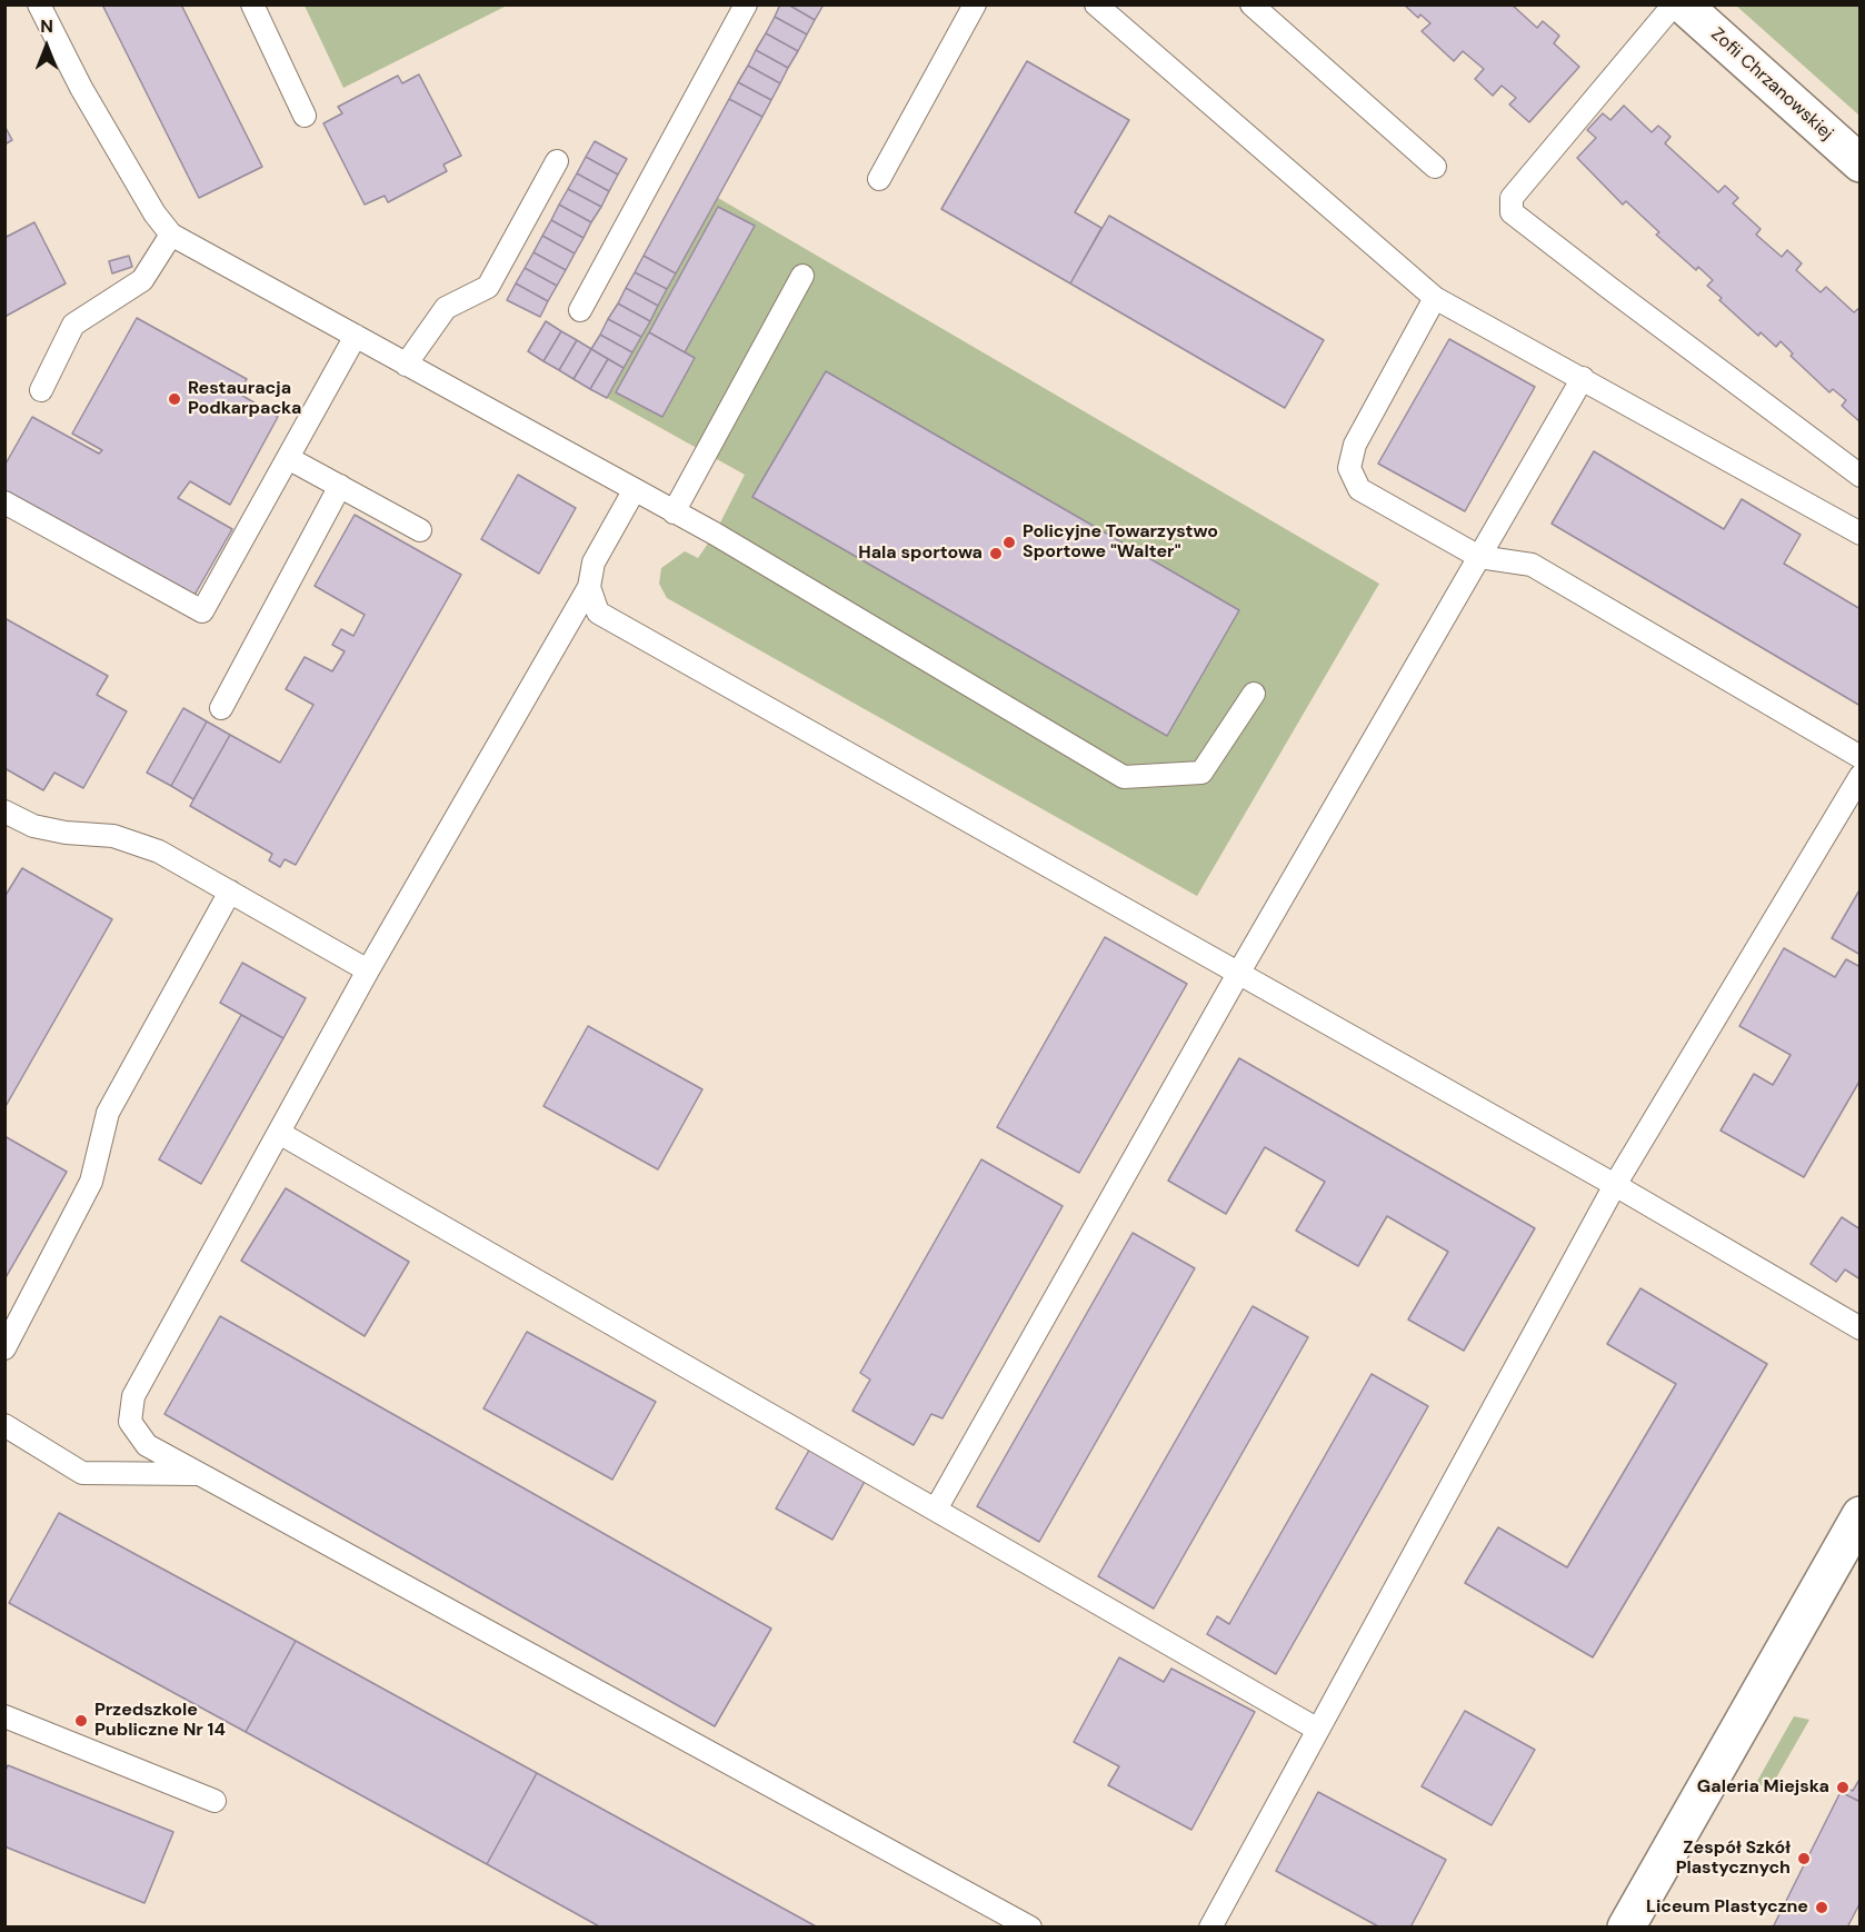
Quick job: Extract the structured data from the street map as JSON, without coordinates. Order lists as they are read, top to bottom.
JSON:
{
  "streets": {
    "main road": ["Zofii Chrzanowskiej"]
  },
  "places": [
    "Restauracja Podkarpacka",
    "Policyjne Towarzystwo Sportowe \"Walter\"",
    "Hala sportowa",
    "Przedszkole Publiczne Nr 14",
    "Galeria Miejska",
    "Zespół Szkół Plastycznych",
    "Liceum Plastyczne"
  ],
  "north": "top"
}
